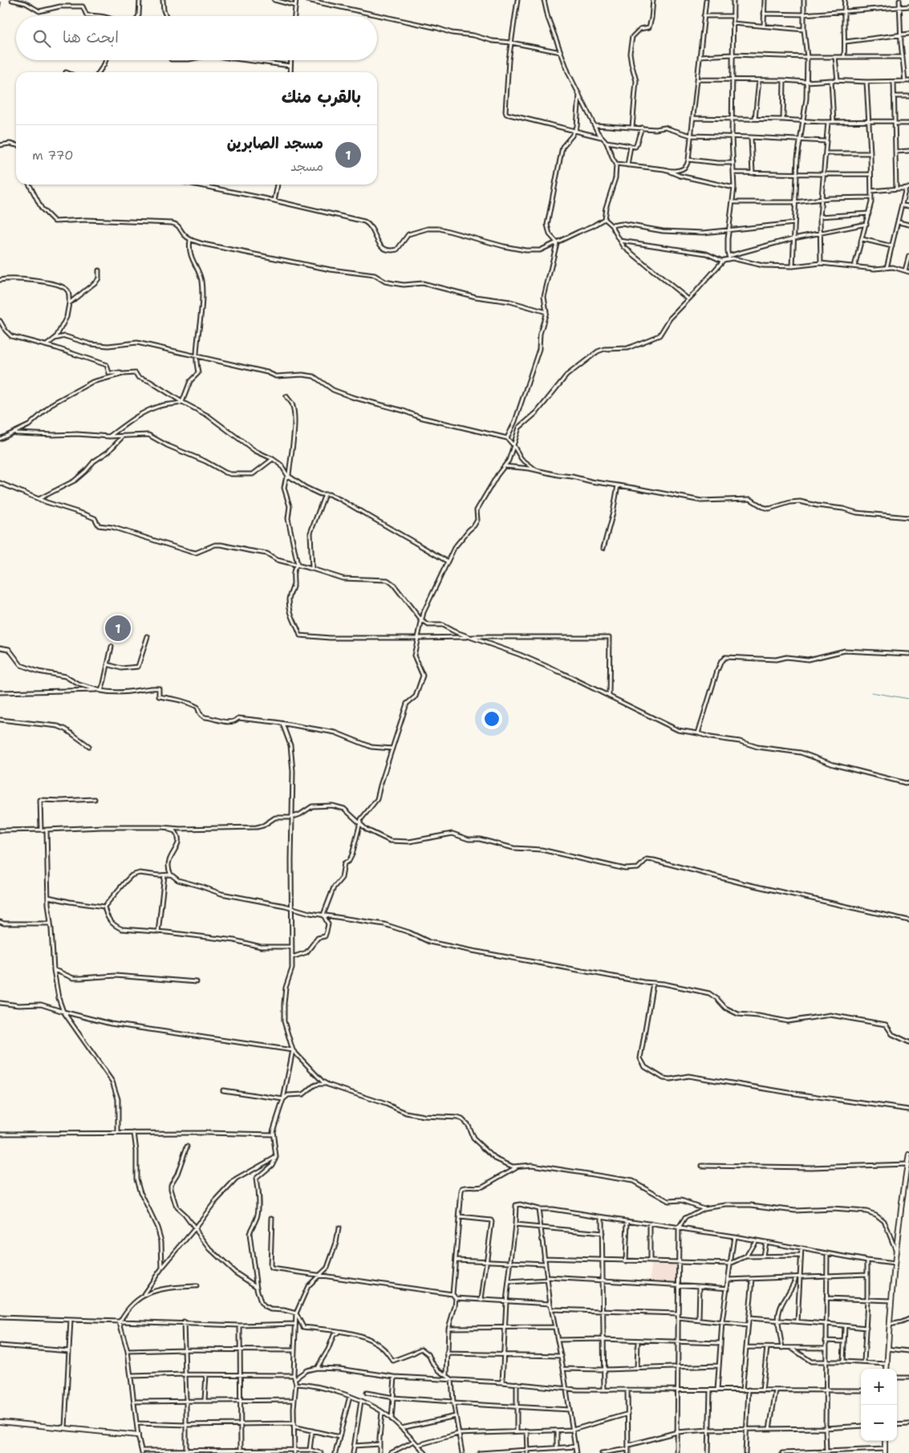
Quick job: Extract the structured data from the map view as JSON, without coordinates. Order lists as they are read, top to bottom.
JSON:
{
  "page": {
    "search": "ابحث هنا",
    "heading": "بالقرب منك",
    "list": [
      {
        "mark": "1",
        "name": "مسجد الصابرين",
        "note": "مسجد",
        "value": "770 m"
      }
    ],
    "pins": "1",
    "map_buttons": ["+", "−"]
  }
}
